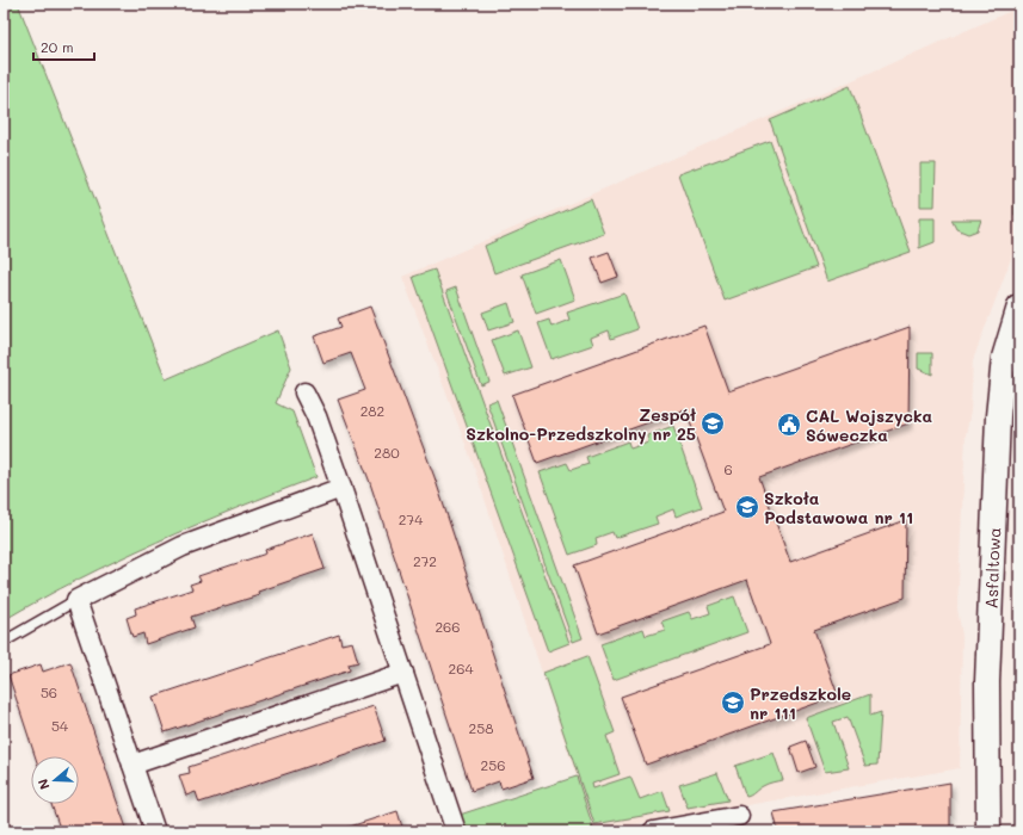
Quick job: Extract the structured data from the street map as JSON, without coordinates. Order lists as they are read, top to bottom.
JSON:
{
  "streets": {
    "street": ["Asfaltowa"]
  },
  "places": {
    "school or university": ["Zespół Szkolno-Przedszkolny nr 25", "Szkoła Podstawowa nr 11", "Przedszkole nr 111"],
    "public building": ["CAL Wojszycka Sóweczka"]
  },
  "house_numbers": [
    "282",
    "280",
    "6",
    "274",
    "272",
    "266",
    "264",
    "56",
    "54",
    "258",
    "256"
  ],
  "scale_bar": "20 m",
  "north": "left"
}
